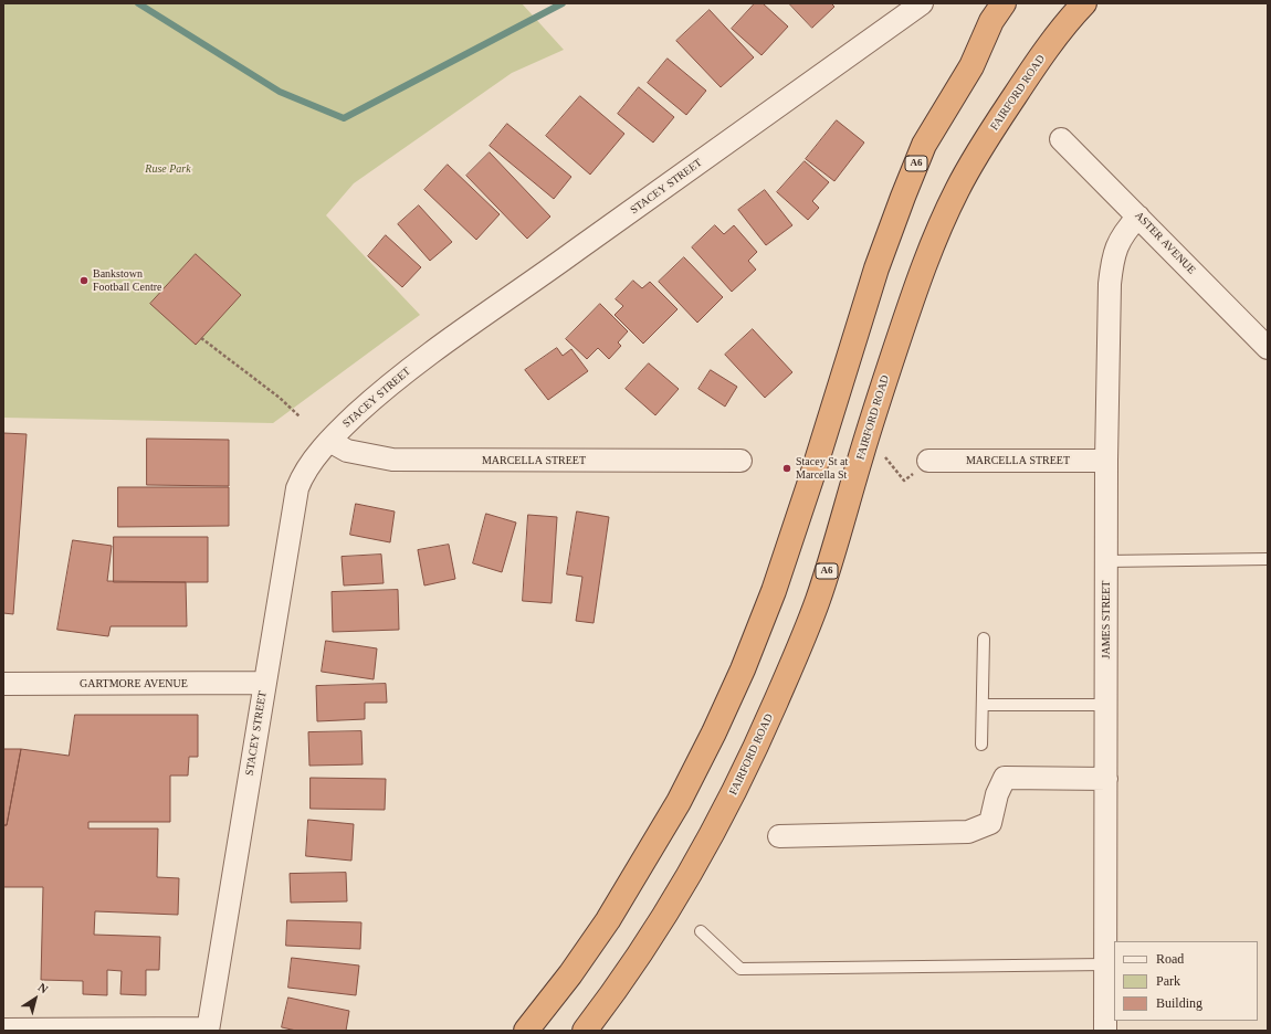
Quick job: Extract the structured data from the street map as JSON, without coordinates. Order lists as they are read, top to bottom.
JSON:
{
  "streets": {
    "highway": ["FAIRFORD ROAD", "A6"],
    "street": [
      "STACEY STREET",
      "ASTER AVENUE",
      "MARCELLA STREET",
      "JAMES STREET",
      "GARTMORE AVENUE"
    ]
  },
  "crossings": [
    ["STACEY STREET", "MARCELLA STREET"],
    ["STACEY STREET", "GARTMORE AVENUE"],
    ["ASTER AVENUE", "JAMES STREET"],
    ["MARCELLA STREET", "JAMES STREET"]
  ],
  "parks": ["Ruse Park"],
  "places": ["Bankstown Football Centre", "Stacey St at Marcella St"],
  "legend": ["Road", "Park", "Building"],
  "north": "top right"
}
